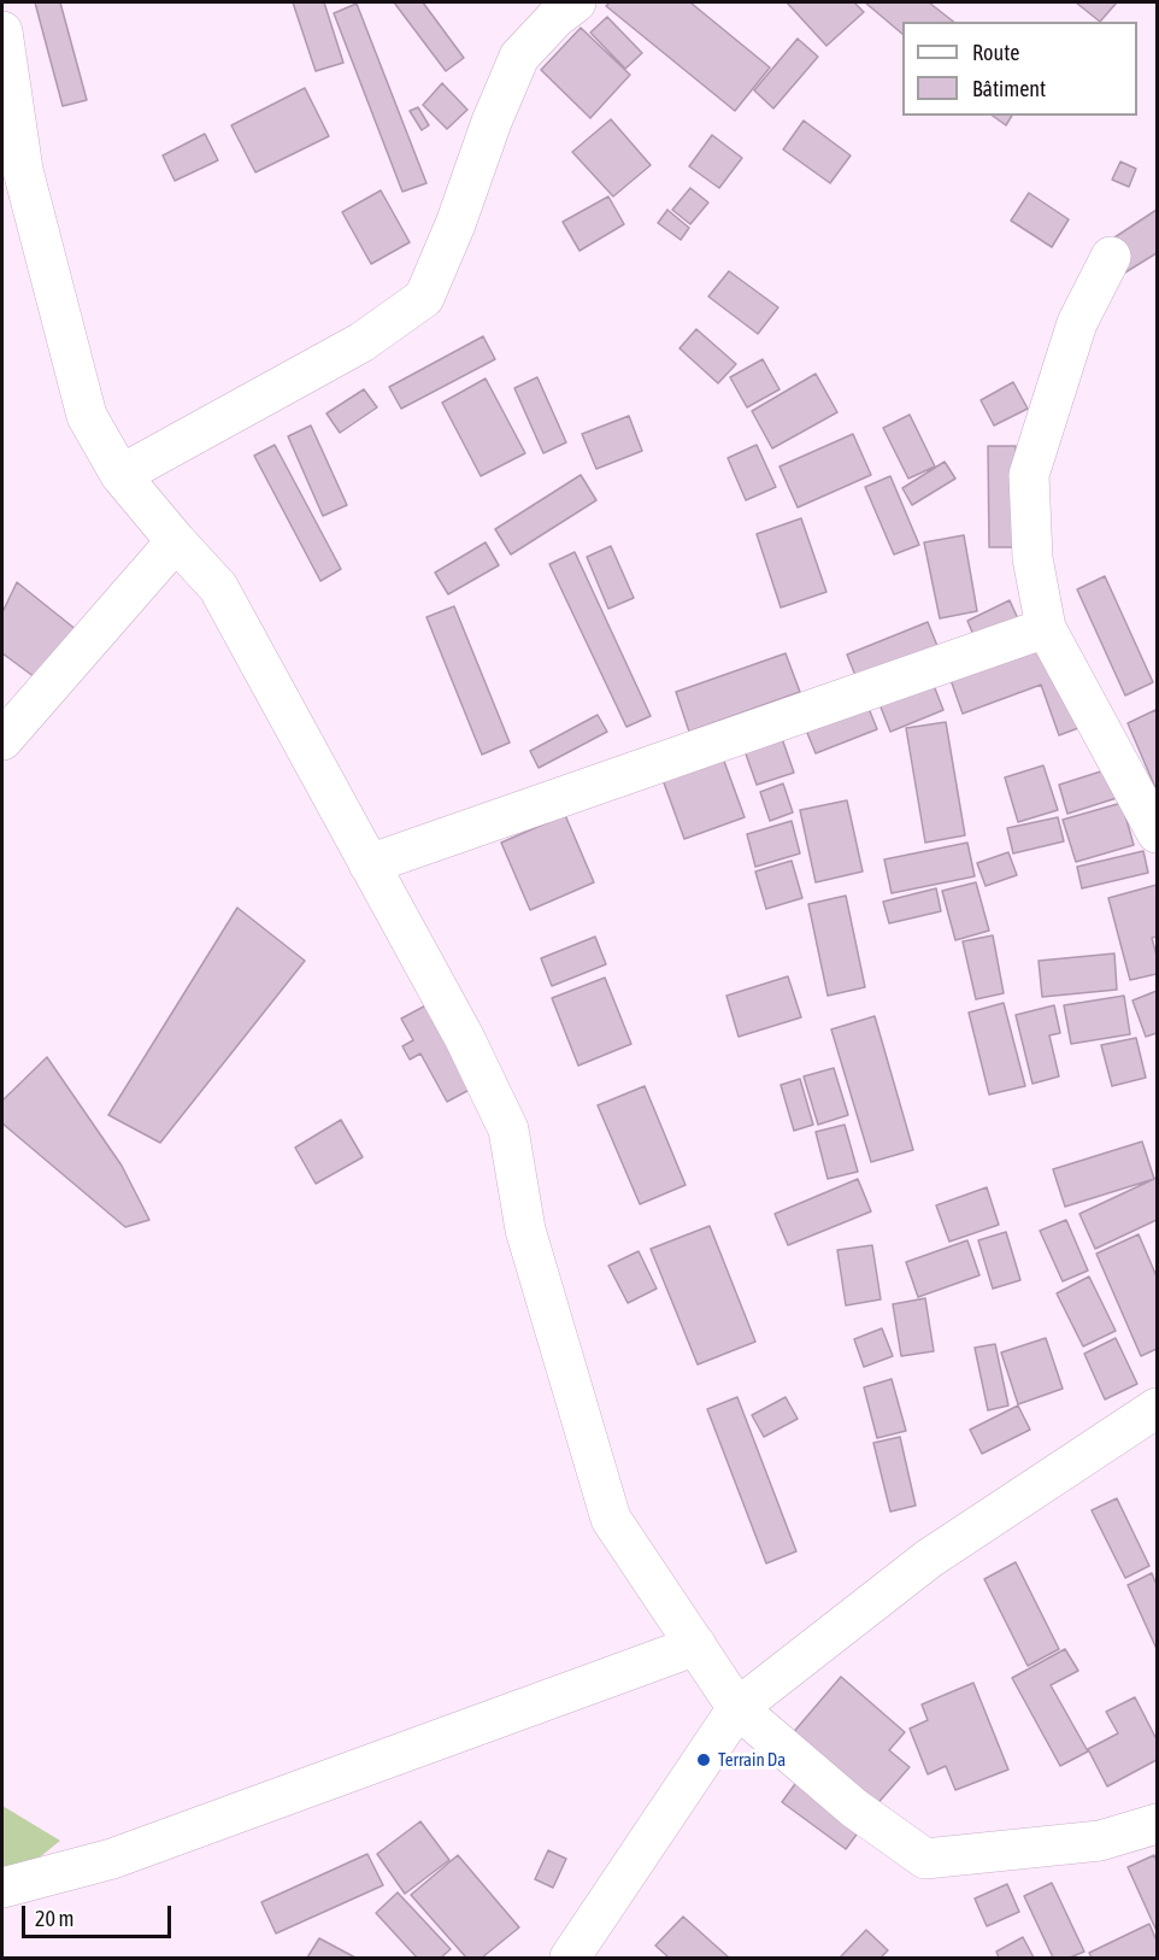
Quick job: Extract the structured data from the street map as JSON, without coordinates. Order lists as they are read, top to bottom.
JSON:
{
  "places": ["Terrain Da"],
  "legend": ["Route", "Bâtiment"],
  "scale_bar": "20 m"
}
